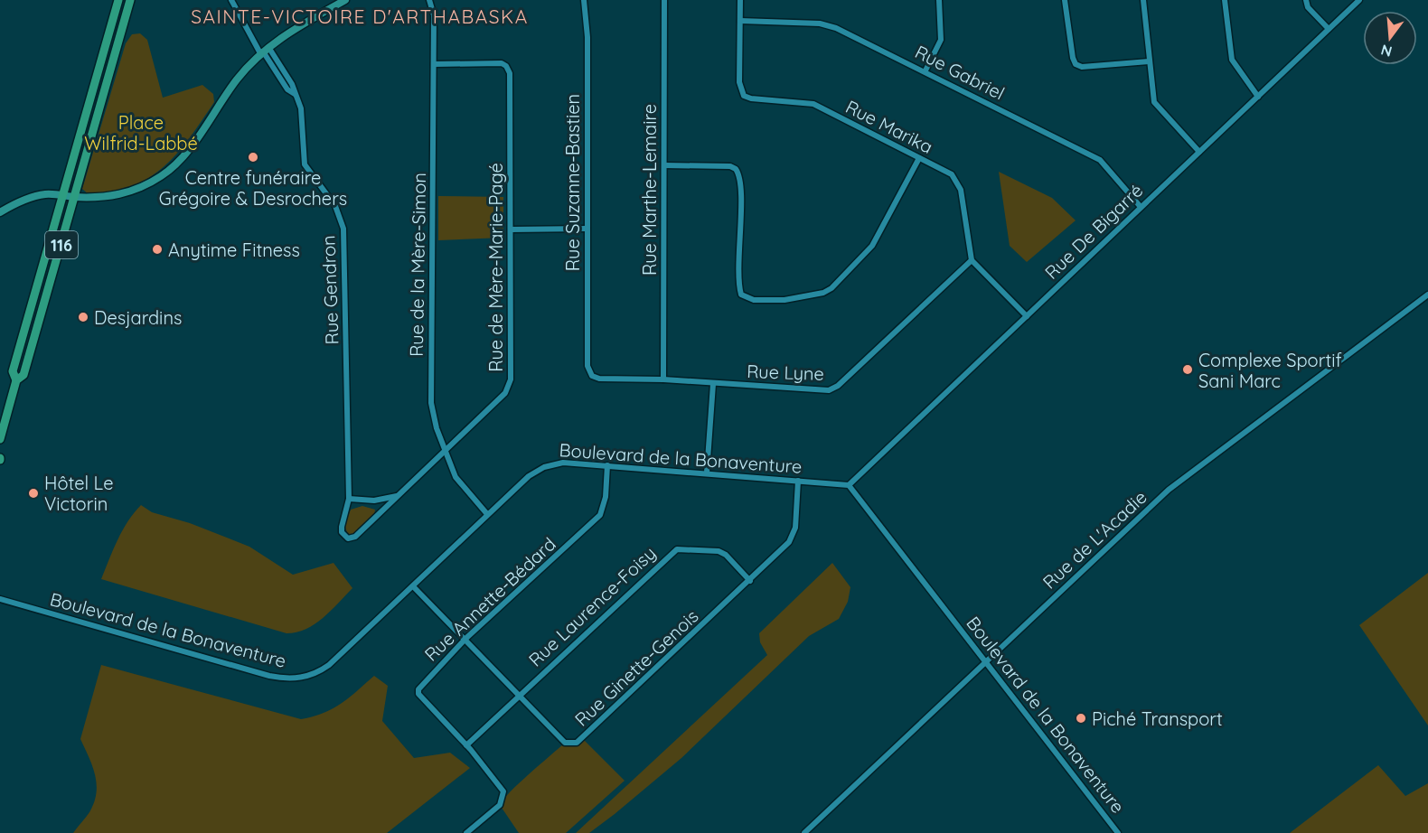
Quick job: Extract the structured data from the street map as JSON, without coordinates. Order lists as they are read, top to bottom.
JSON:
{
  "streets": {
    "main road": ["116"],
    "street": [
      "Rue Gabriel",
      "Rue Marika",
      "Rue Suzanne-Bastien",
      "Rue Marthe-Lemaire",
      "Rue De Bigarré",
      "Rue de la Mère-Simon",
      "Rue de Mère-Marie-Pagé",
      "Rue Gendron",
      "Rue Lyne",
      "Boulevard de la Bonaventure",
      "Rue de L'Acadie",
      "Rue Annette-Bédard",
      "Rue Laurence-Foisy",
      "Rue Ginette-Genois"
    ]
  },
  "crossings": [
    ["Rue Gabriel", "Rue Marika"],
    ["Rue Gabriel", "Rue De Bigarré"],
    ["Rue Marika", "Rue Lyne"],
    ["Rue Suzanne-Bastien", "Rue Lyne"],
    ["Rue Marthe-Lemaire", "Rue Lyne"],
    ["Rue De Bigarré", "Boulevard de la Bonaventure"],
    ["Rue de la Mère-Simon", "Rue de Mère-Marie-Pagé"],
    ["Rue de la Mère-Simon", "Boulevard de la Bonaventure"],
    ["Rue de Mère-Marie-Pagé", "Rue Gendron"],
    ["Boulevard de la Bonaventure", "Rue de L'Acadie"],
    ["Boulevard de la Bonaventure", "Rue Annette-Bédard"],
    ["Boulevard de la Bonaventure", "Rue Ginette-Genois"],
    ["Rue Annette-Bédard", "Rue Laurence-Foisy"],
    ["Rue Annette-Bédard", "Rue Ginette-Genois"],
    ["Rue Laurence-Foisy", "Rue Ginette-Genois"]
  ],
  "districts": ["SAINTE-VICTOIRE D'ARTHABASKA"],
  "parks": ["Place Wilfrid-Labbé"],
  "places": [
    "Centre funéraire Grégoire & Desrochers",
    "Anytime Fitness",
    "Desjardins",
    "Complexe Sportif Sani Marc",
    "Hôtel Le Victorin",
    "Piché Transport"
  ],
  "north": "bottom"
}
